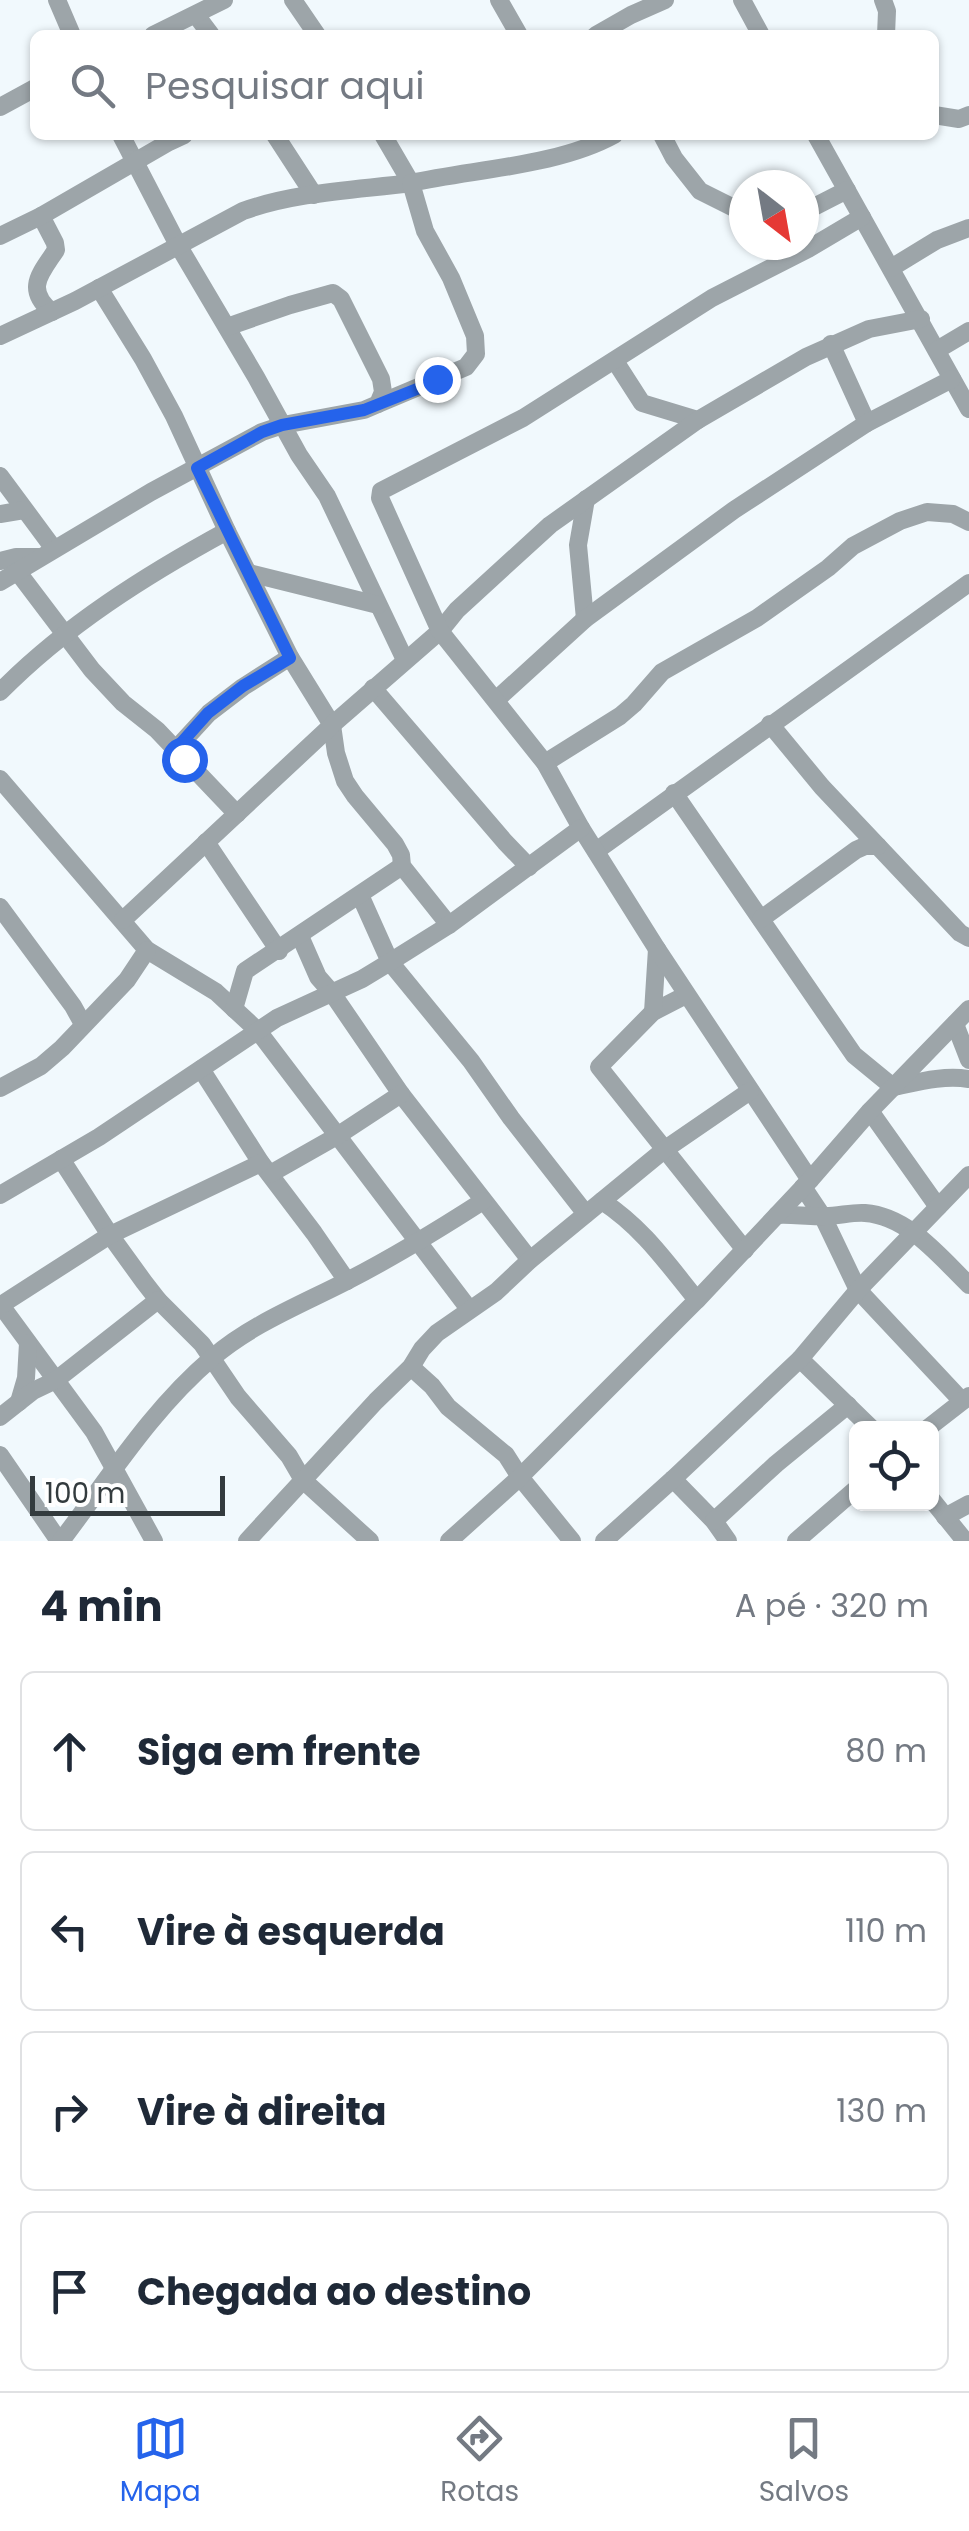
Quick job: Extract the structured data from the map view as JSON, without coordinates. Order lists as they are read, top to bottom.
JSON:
{
  "scale_bar": "100 m",
  "north": "bottom right",
  "page": {
    "search": "Pesquisar aqui",
    "scale": "100 m",
    "heading": ["4 min", "A pé · 320 m"],
    "list": [
      ["Siga em frente", "80 m"],
      ["Vire à esquerda", "110 m"],
      ["Vire à direita", "130 m"],
      "Chegada ao destino"
    ],
    "nav": ["Mapa", "Rotas", "Salvos"]
  }
}
